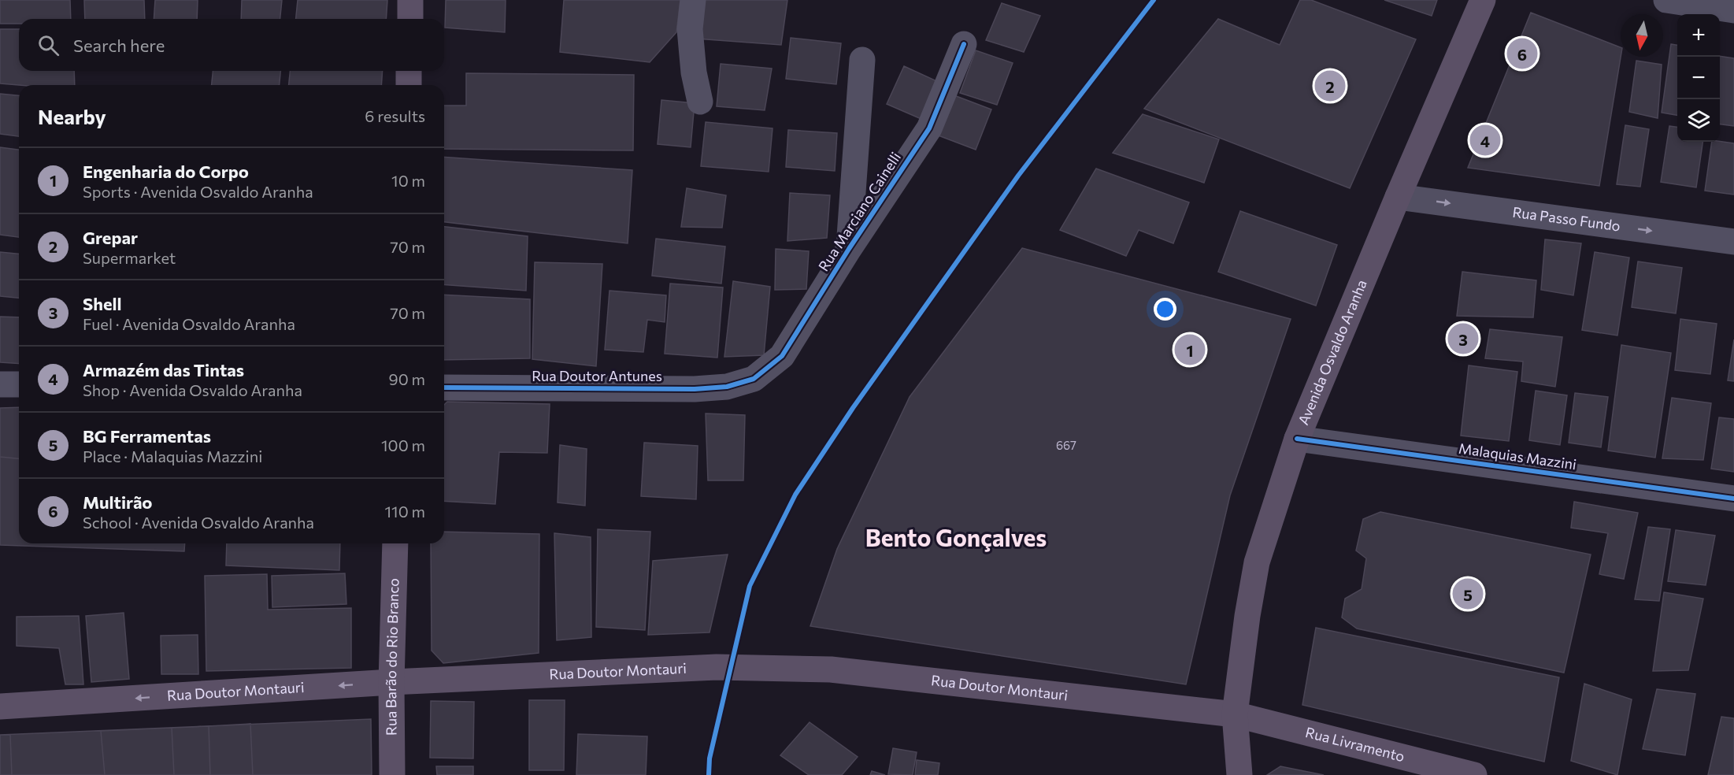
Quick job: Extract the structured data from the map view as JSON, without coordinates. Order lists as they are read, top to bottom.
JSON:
{
  "streets": {
    "main road": [
      "Avenida Osvaldo Aranha",
      "Rua Barão do Rio Branco",
      "Rua Doutor Montauri",
      "Rua Livramento"
    ],
    "street": [
      "Rua Marciano Cainelli",
      "Rua Passo Fundo",
      "Rua Doutor Antunes",
      "Malaquias Mazzini"
    ]
  },
  "crossings": [
    ["Rua Marciano Cainelli", "Rua Doutor Antunes"],
    ["Rua Passo Fundo", "Avenida Osvaldo Aranha"],
    ["Avenida Osvaldo Aranha", "Malaquias Mazzini"],
    ["Avenida Osvaldo Aranha", "Rua Doutor Montauri"],
    ["Avenida Osvaldo Aranha", "Rua Livramento"],
    ["Rua Barão do Rio Branco", "Rua Doutor Montauri"],
    ["Rua Doutor Montauri", "Rua Livramento"]
  ],
  "one_way": ["Rua Passo Fundo"],
  "districts": ["Bento Gonçalves"],
  "house_numbers": ["667"],
  "north": "bottom",
  "page": {
    "map_buttons": ["+", "−"],
    "search": "Search here",
    "pins": [
      "6",
      "2",
      "4",
      "3",
      "1",
      "5"
    ],
    "heading": ["Nearby", "6 results"],
    "list": [
      {
        "mark": "1",
        "name": "Engenharia do Corpo",
        "note": "Sports · Avenida Osvaldo Aranha",
        "value": "10 m"
      },
      {
        "mark": "2",
        "name": "Grepar",
        "note": "Supermarket",
        "value": "70 m"
      },
      {
        "mark": "3",
        "name": "Shell",
        "note": "Fuel · Avenida Osvaldo Aranha",
        "value": "70 m"
      },
      {
        "mark": "4",
        "name": "Armazém das Tintas",
        "note": "Shop · Avenida Osvaldo Aranha",
        "value": "90 m"
      },
      {
        "mark": "5",
        "name": "BG Ferramentas",
        "note": "Place · Malaquias Mazzini",
        "value": "100 m"
      },
      {
        "mark": "6",
        "name": "Multirão",
        "note": "School · Avenida Osvaldo Aranha",
        "value": "110 m"
      }
    ]
  }
}
